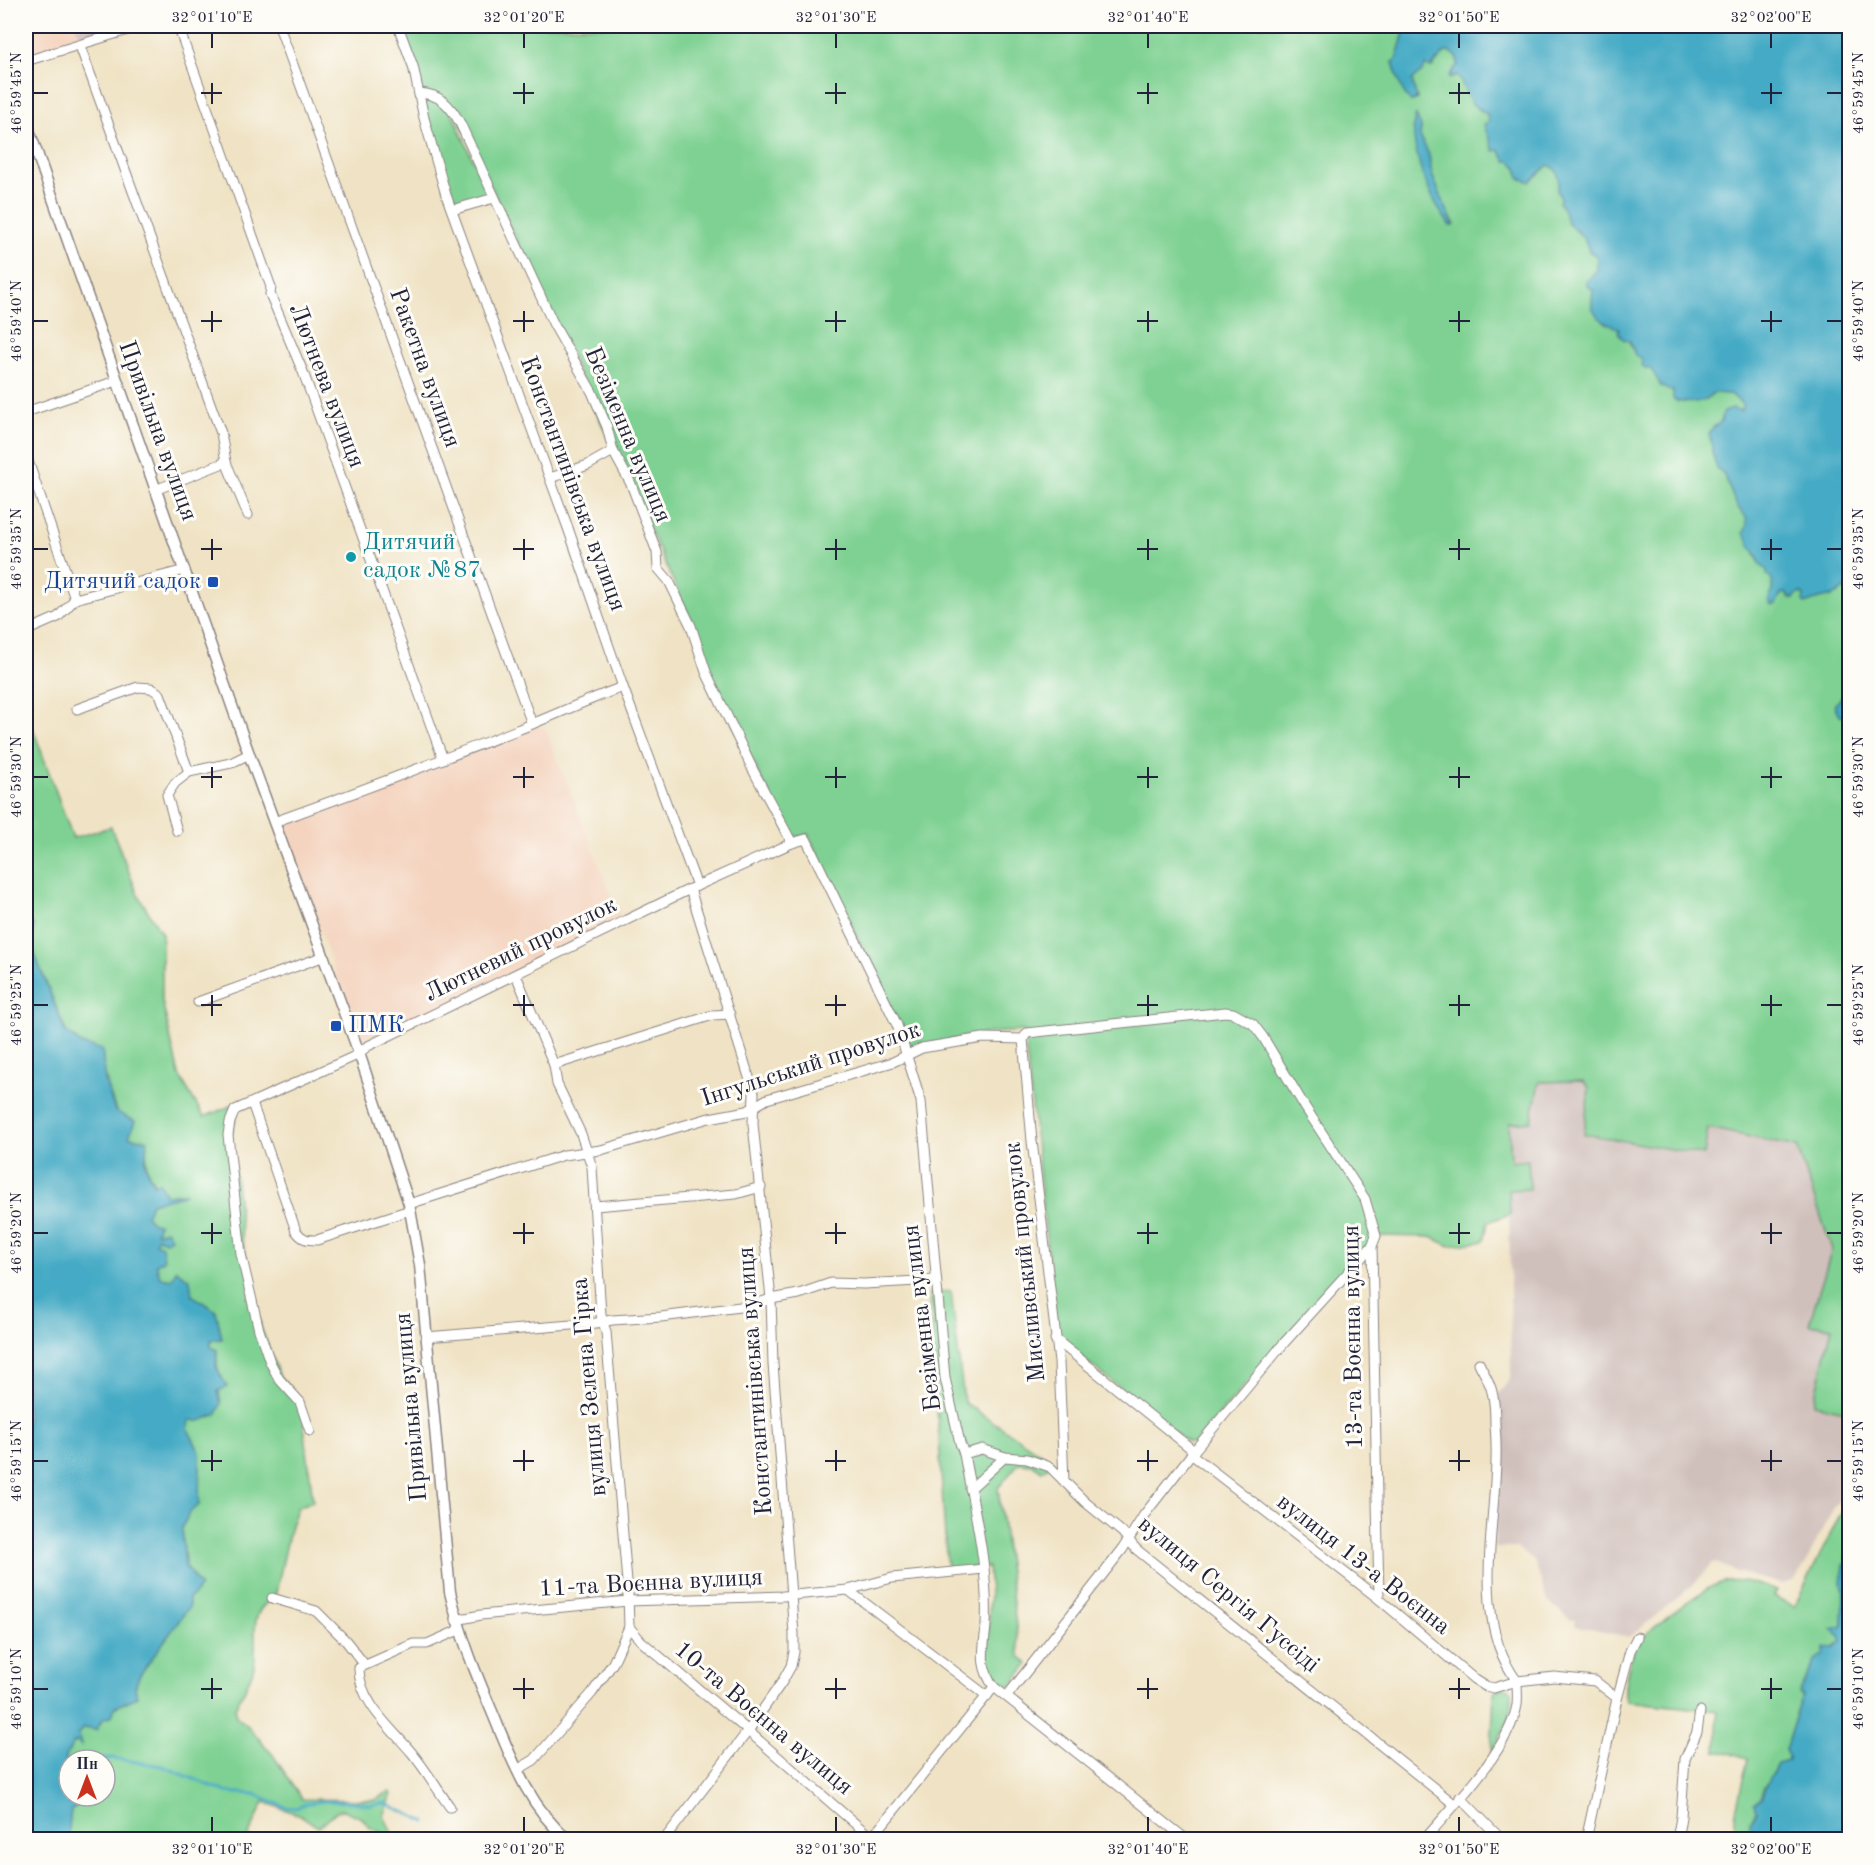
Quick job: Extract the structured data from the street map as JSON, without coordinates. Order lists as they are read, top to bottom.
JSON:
{
  "streets": {
    "street": [
      "Ракетна вулиця",
      "Лютнева вулиця",
      "Привільна вулиця",
      "Безіменна вулиця",
      "Константинівська вулиця",
      "Лютневий провулок",
      "Інгульський провулок",
      "Мисливський провулок",
      "13-та Воєнна вулиця",
      "вулиця Зелена Гірка",
      "вулиця 13-а Воєнна",
      "11-та Воєнна вулиця",
      "вулиця Сергія Гуссіді",
      "10-та Воєнна вулиця"
    ]
  },
  "crossings": [
    ["Привільна вулиця", "Лютневий провулок"],
    ["Привільна вулиця", "Інгульський провулок"],
    ["Привільна вулиця", "вулиця Зелена Гірка"],
    ["Привільна вулиця", "11-та Воєнна вулиця"],
    ["Безіменна вулиця", "Константинівська вулиця"],
    ["Безіменна вулиця", "Лютневий провулок"],
    ["Безіменна вулиця", "Інгульський провулок"],
    ["Безіменна вулиця", "11-та Воєнна вулиця"],
    ["Безіменна вулиця", "вулиця Сергія Гуссіді"],
    ["Константинівська вулиця", "Лютневий провулок"],
    ["Константинівська вулиця", "Інгульський провулок"],
    ["Константинівська вулиця", "11-та Воєнна вулиця"],
    ["Константинівська вулиця", "10-та Воєнна вулиця"],
    ["Лютневий провулок", "Інгульський провулок"],
    ["Лютневий провулок", "вулиця Зелена Гірка"],
    ["Інгульський провулок", "Мисливський провулок"],
    ["Інгульський провулок", "13-та Воєнна вулиця"],
    ["Інгульський провулок", "вулиця Зелена Гірка"],
    ["Мисливський провулок", "вулиця 13-а Воєнна"],
    ["Мисливський провулок", "вулиця Сергія Гуссіді"],
    ["13-та Воєнна вулиця", "вулиця 13-а Воєнна"],
    ["вулиця Зелена Гірка", "11-та Воєнна вулиця"],
    ["вулиця Зелена Гірка", "10-та Воєнна вулиця"]
  ],
  "places": {
    "other": ["Дитячий садок №87"],
    "transit": ["Дитячий садок", "ПМК"]
  },
  "north": "top",
  "coordinates": [
    "32°01'10\"E",
    "32°01'20\"E",
    "32°01'30\"E",
    "32°01'40\"E",
    "32°01'50\"E",
    "32°02'00\"E",
    "46°59'45\"N",
    "46°59'40\"N",
    "46°59'35\"N",
    "46°59'30\"N",
    "46°59'25\"N",
    "46°59'20\"N",
    "46°59'15\"N",
    "46°59'10\"N"
  ]
}
